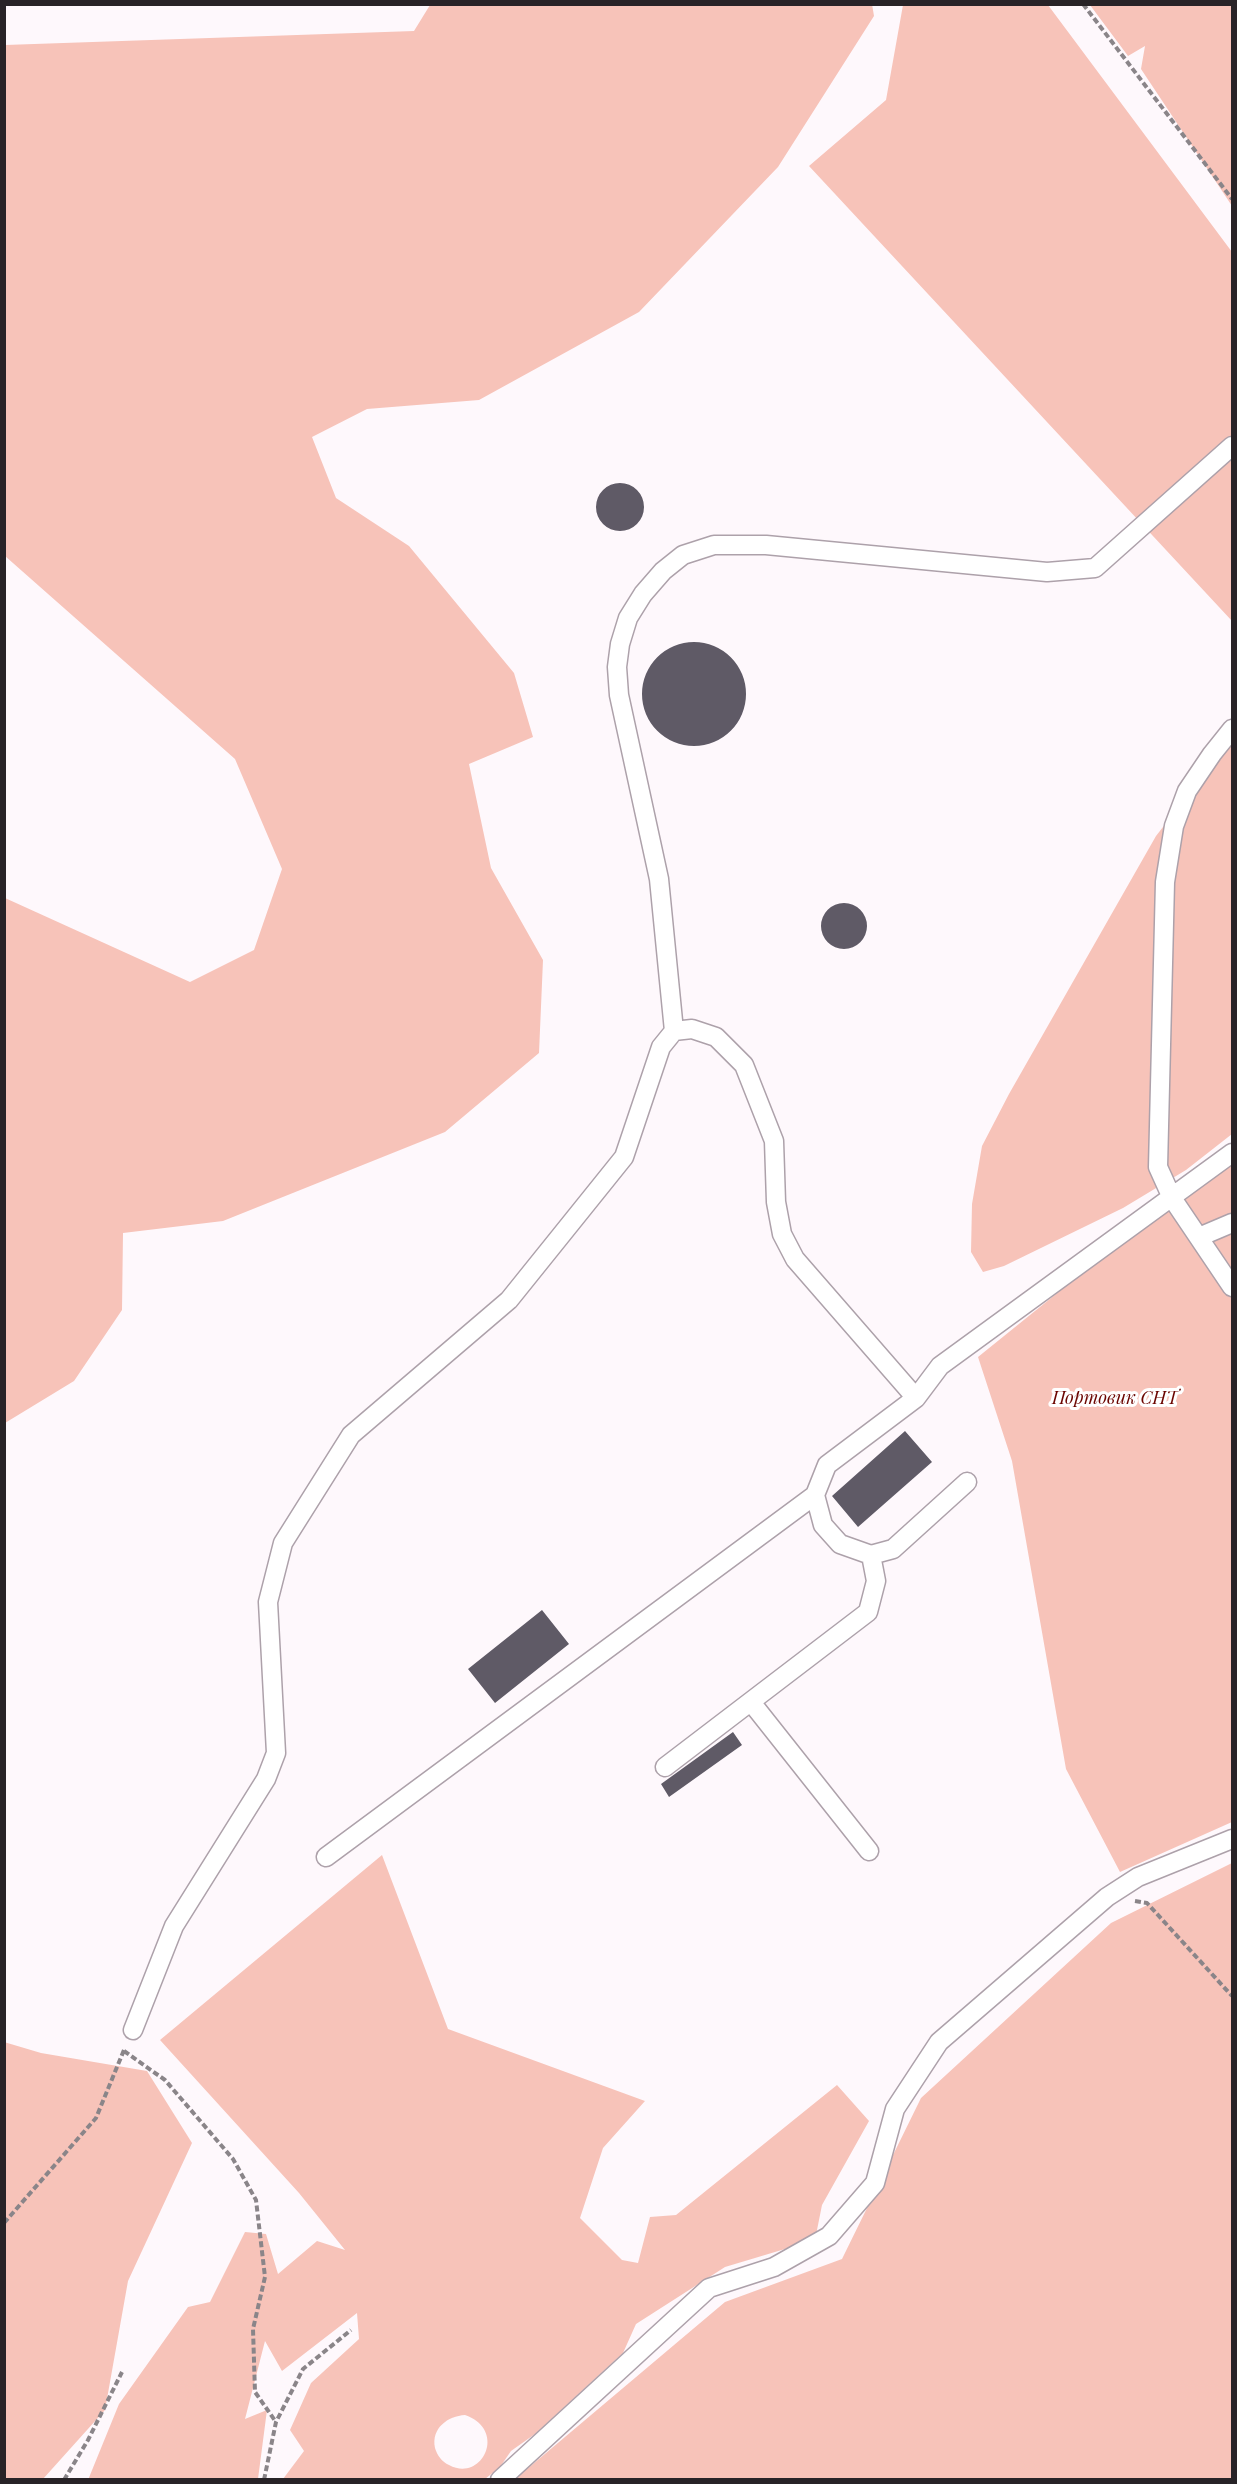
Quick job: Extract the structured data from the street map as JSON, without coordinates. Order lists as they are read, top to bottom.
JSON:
{
  "parks": ["Портовик СНТ"]
}
